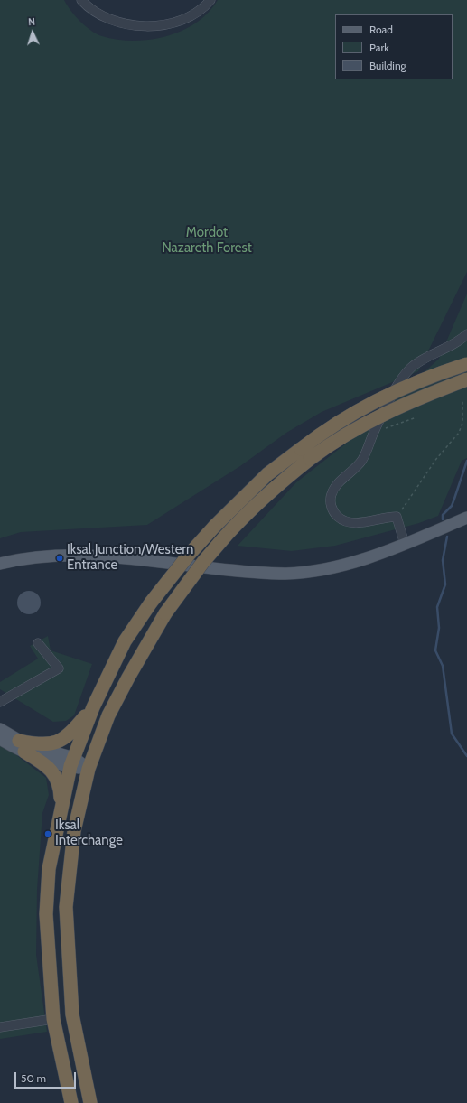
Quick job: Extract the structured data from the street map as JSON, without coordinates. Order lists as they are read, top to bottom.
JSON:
{
  "parks": ["Mordot Nazareth Forest"],
  "places": ["Iksal Junction/Western Entrance", "Iksal Interchange"],
  "legend": ["Road", "Park", "Building"],
  "scale_bar": "50 m",
  "north": "top"
}
